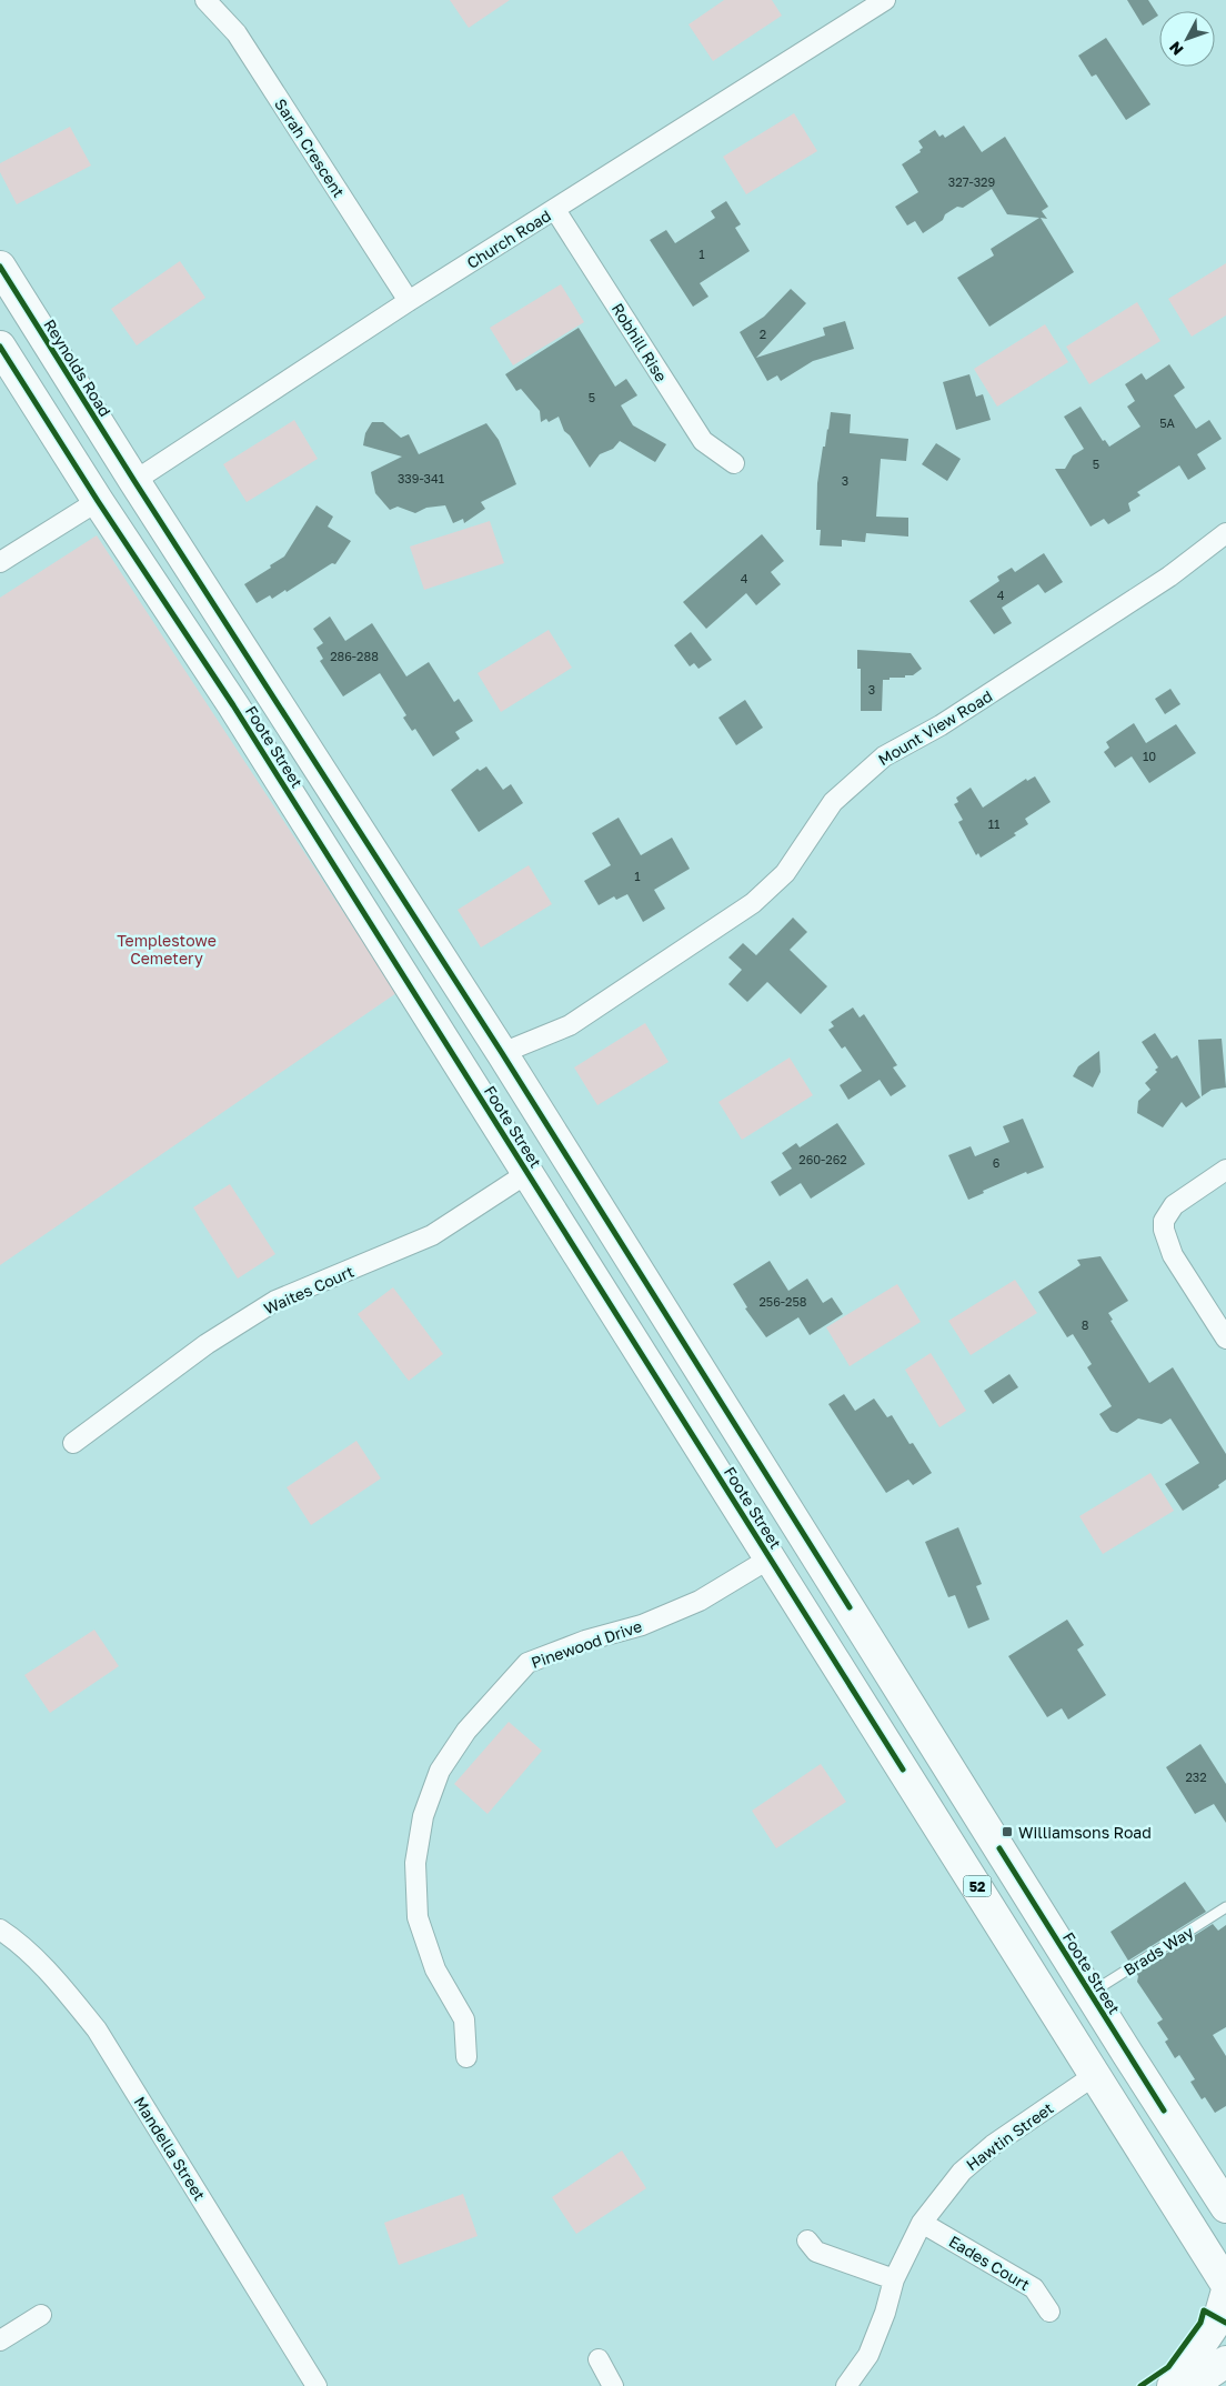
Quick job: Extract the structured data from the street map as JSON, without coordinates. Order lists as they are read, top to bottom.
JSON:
{
  "streets": {
    "main road": ["Reynolds Road", "Foote Street", "52"],
    "street": [
      "Sarah Crescent",
      "Church Road",
      "Robhill Rise",
      "Mount View Road",
      "Waites Court",
      "Pinewood Drive",
      "Hawtin Street",
      "Mandella Street",
      "Eades Court"
    ],
    "lane": ["Brads Way"]
  },
  "crossings": [
    ["Sarah Crescent", "Church Road"],
    ["Church Road", "Robhill Rise"],
    ["Church Road", "Reynolds Road"],
    ["Church Road", "Foote Street"],
    ["Reynolds Road", "Foote Street"],
    ["Mount View Road", "Foote Street"],
    ["Foote Street", "Waites Court"],
    ["Foote Street", "Pinewood Drive"],
    ["Foote Street", "52"],
    ["Foote Street", "Brads Way"],
    ["Foote Street", "Hawtin Street"],
    ["Hawtin Street", "Eades Court"]
  ],
  "parks": ["Templestowe Cemetery"],
  "places": {
    "transit": ["Williamsons Road"]
  },
  "house_numbers": [
    "327-329",
    "1",
    "2",
    "5",
    "5A",
    "5",
    "339-341",
    "3",
    "4",
    "4",
    "286-288",
    "3",
    "10",
    "11",
    "1",
    "260-262",
    "6",
    "256-258",
    "8",
    "232"
  ],
  "north": "bottom left"
}
